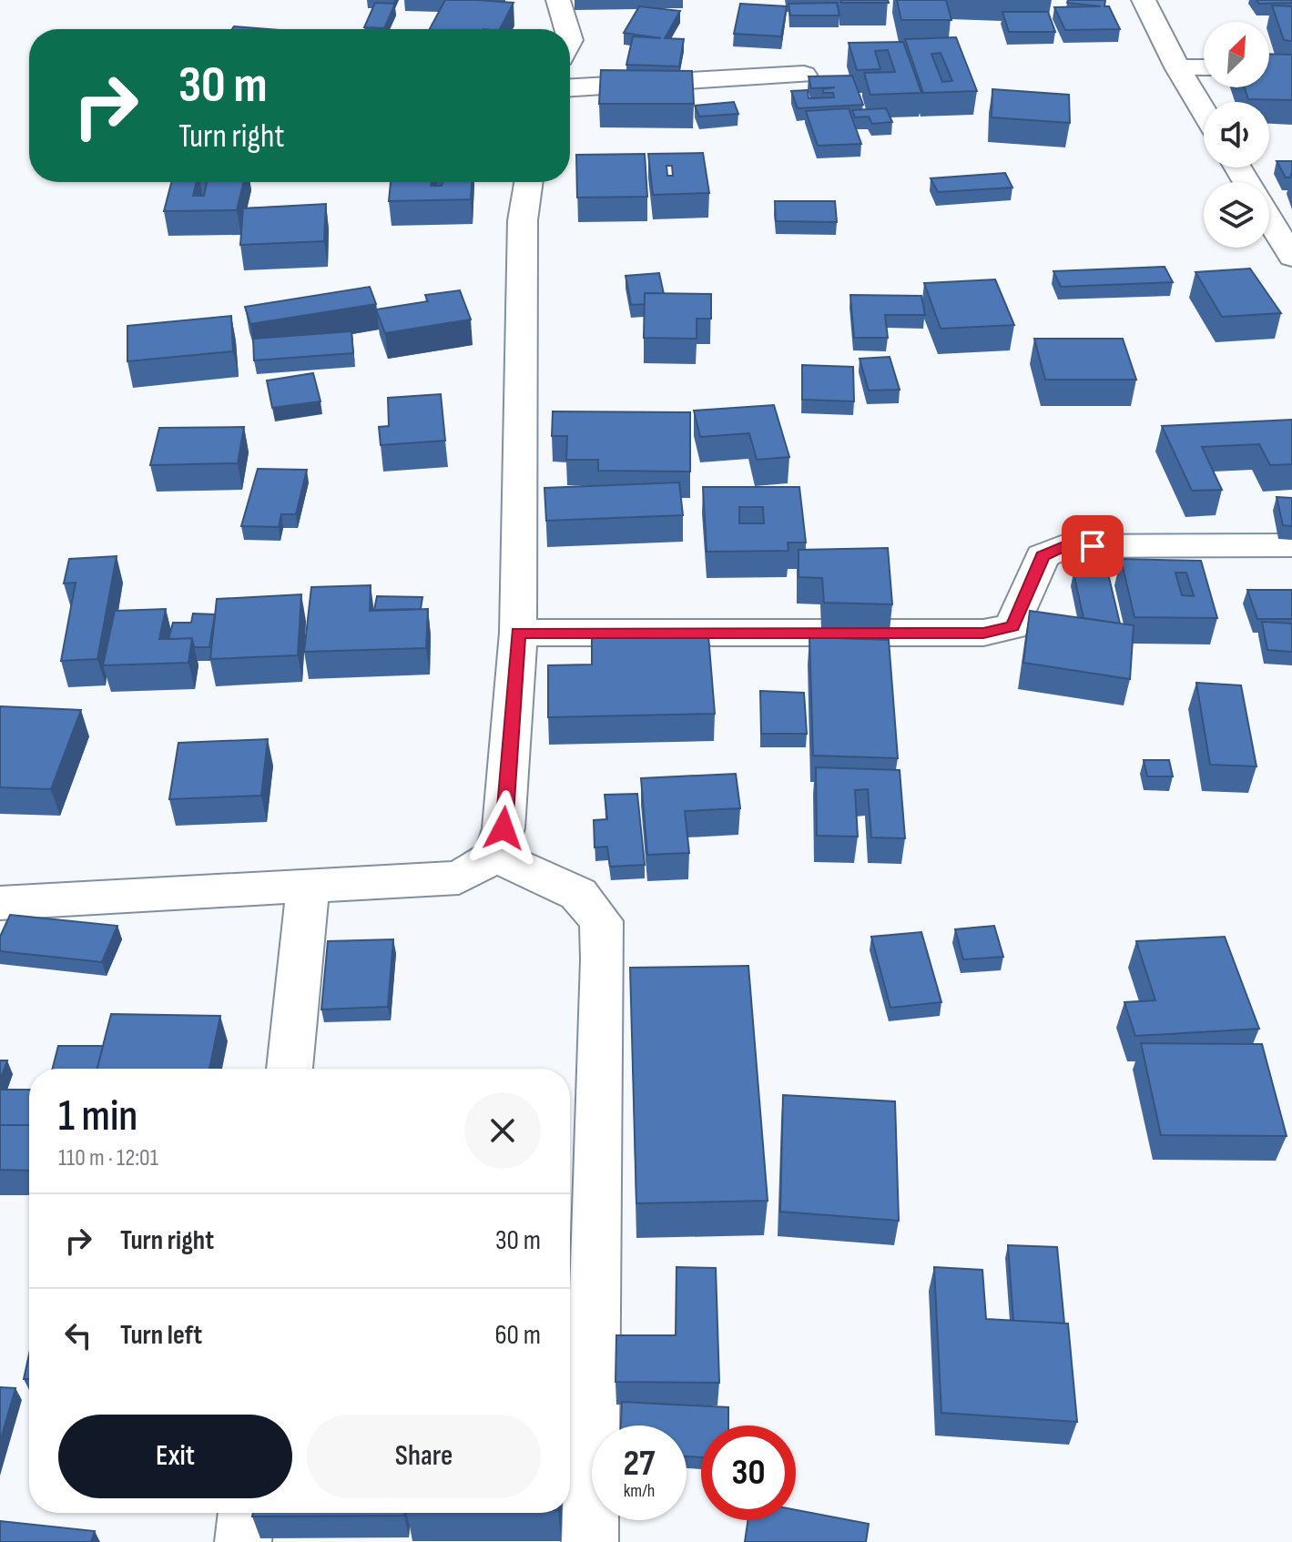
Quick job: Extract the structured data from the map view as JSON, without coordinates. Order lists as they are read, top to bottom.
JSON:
{
  "north": "top right",
  "page": {
    "turn": ["30 m", "Turn right"],
    "heading": ["1 min", "110 m · 12:01"],
    "list": [
      {
        "name": "Turn right",
        "value": "30 m"
      },
      {
        "name": "Turn left",
        "value": "60 m"
      }
    ],
    "buttons": ["Exit", "Share"],
    "speed": "27 km/h",
    "limit": "30"
  }
}
